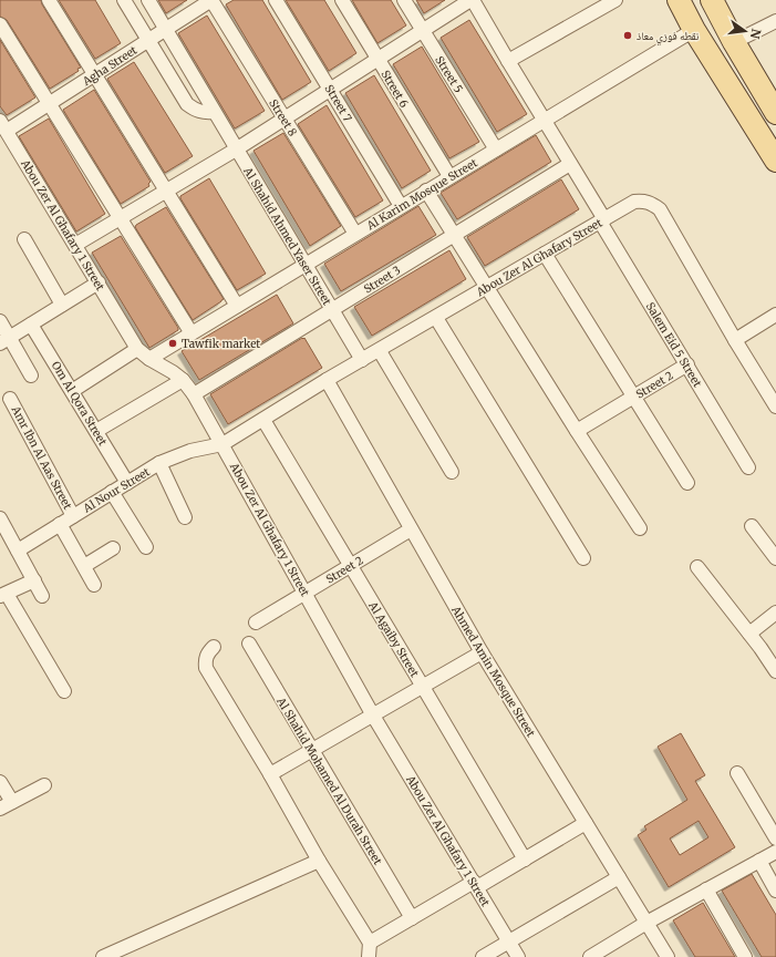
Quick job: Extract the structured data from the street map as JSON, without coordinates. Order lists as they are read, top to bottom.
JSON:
{
  "streets": {
    "street": [
      "Agha Street",
      "Street 5",
      "Street 6",
      "Street 7",
      "Street 8",
      "Al Karim Mosque Street",
      "Abou Zer Al Ghafary 1 Street",
      "Al Shahid Ahmed Yaser Street",
      "Abou Zer Al Ghafary Street",
      "Street 3",
      "Salem Eid 5 Street",
      "Street 2",
      "Om Al Qora Street",
      "Amr Ibn Al Aas Street",
      "Al Nour Street",
      "Al Agaiby Street",
      "Ahmed Amin Mosque Street",
      "Al Shahid Mohamed Al Durah Street"
    ]
  },
  "crossings": [
    ["Agha Street", "Street 8"],
    ["Agha Street", "Abou Zer Al Ghafary 1 Street"],
    ["Agha Street", "Al Shahid Ahmed Yaser Street"],
    ["Street 5", "Al Karim Mosque Street"],
    ["Street 6", "Al Karim Mosque Street"],
    ["Street 7", "Al Karim Mosque Street"],
    ["Street 8", "Al Karim Mosque Street"],
    ["Al Karim Mosque Street", "Abou Zer Al Ghafary 1 Street"],
    ["Al Karim Mosque Street", "Al Shahid Ahmed Yaser Street"],
    ["Al Karim Mosque Street", "Salem Eid 5 Street"],
    ["Abou Zer Al Ghafary 1 Street", "Abou Zer Al Ghafary Street"],
    ["Abou Zer Al Ghafary 1 Street", "Street 3"],
    ["Abou Zer Al Ghafary 1 Street", "Street 2"],
    ["Abou Zer Al Ghafary 1 Street", "Al Nour Street"],
    ["Al Shahid Ahmed Yaser Street", "Abou Zer Al Ghafary Street"],
    ["Al Shahid Ahmed Yaser Street", "Street 3"],
    ["Abou Zer Al Ghafary Street", "Salem Eid 5 Street"],
    ["Abou Zer Al Ghafary Street", "Al Nour Street"],
    ["Abou Zer Al Ghafary Street", "Al Agaiby Street"],
    ["Abou Zer Al Ghafary Street", "Ahmed Amin Mosque Street"],
    ["Street 3", "Salem Eid 5 Street"],
    ["Salem Eid 5 Street", "Street 2"],
    ["Street 2", "Al Agaiby Street"],
    ["Street 2", "Ahmed Amin Mosque Street"],
    ["Om Al Qora Street", "Al Nour Street"],
    ["Amr Ibn Al Aas Street", "Al Nour Street"]
  ],
  "places": ["نقطه فوزي معاذ", "Tawfik market"],
  "north": "right"
}
